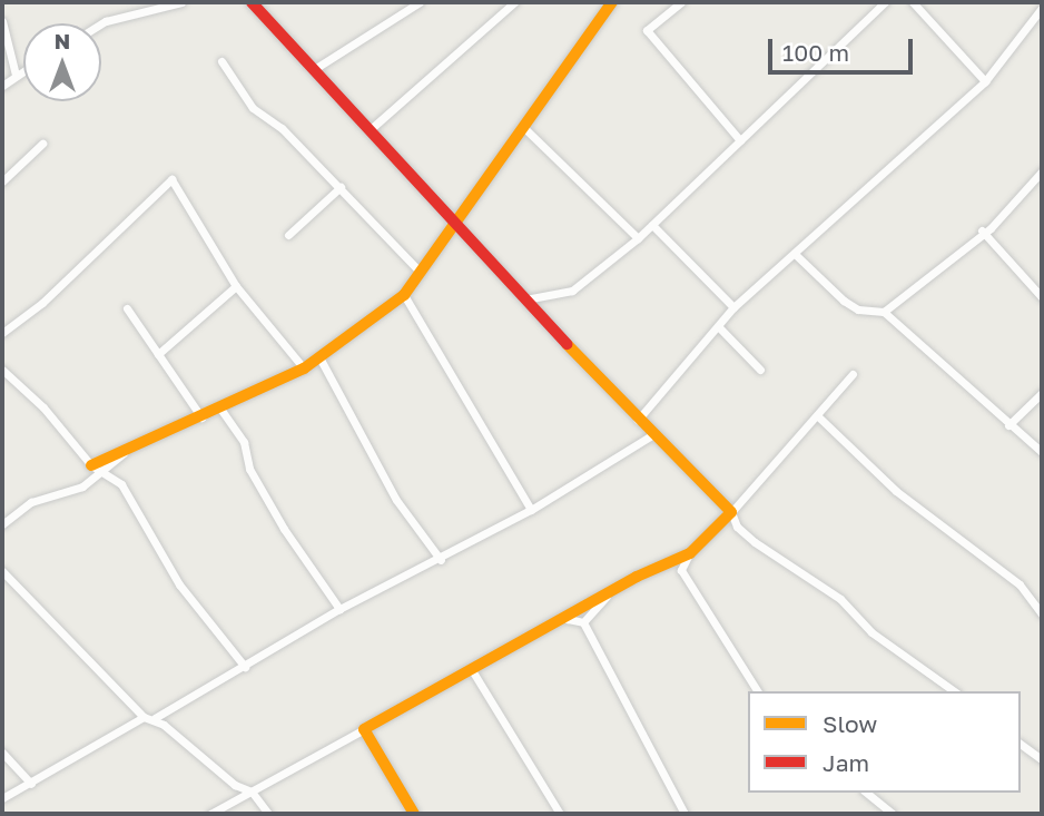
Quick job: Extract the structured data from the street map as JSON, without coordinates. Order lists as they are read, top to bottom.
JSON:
{
  "legend": ["Slow", "Jam"],
  "scale_bar": "100 m",
  "north": "top"
}
